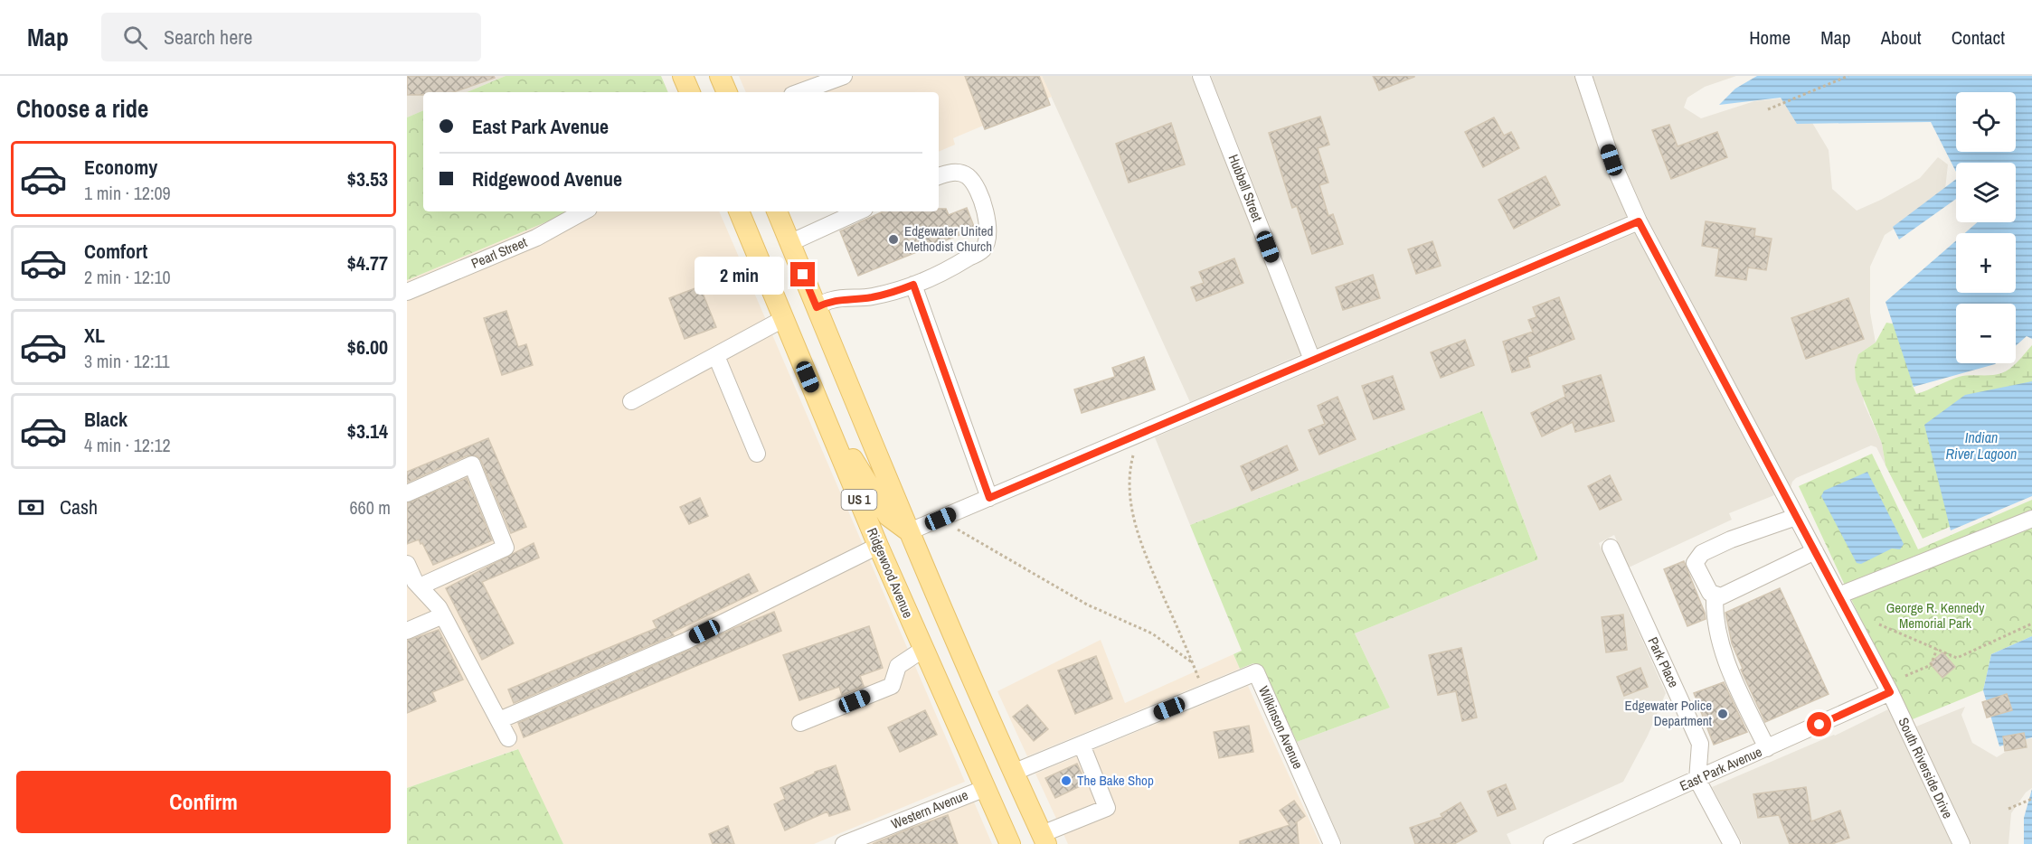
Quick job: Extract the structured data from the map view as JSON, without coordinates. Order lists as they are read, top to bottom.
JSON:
{
  "streets": {
    "main road": ["US 1", "Ridgewood Avenue"],
    "street": [
      "Hubbell Street",
      "Pearl Street",
      "Park Place",
      "Wilkinson Avenue",
      "South Riverside Drive",
      "East Park Avenue",
      "Western Avenue"
    ]
  },
  "crossings": [
    ["US 1", "Wilkinson Avenue"],
    ["Ridgewood Avenue", "Western Avenue"],
    ["Park Place", "East Park Avenue"],
    ["South Riverside Drive", "East Park Avenue"]
  ],
  "water": ["Indian River Lagoon"],
  "parks": ["George R. Kennedy Memorial Park"],
  "places": ["Edgewater United Methodist Church", "Edgewater Police Department", "The Bake Shop"],
  "page": {
    "header": "Map",
    "search": "Search here",
    "nav": [
      "Home",
      "Map",
      "About",
      "Contact"
    ],
    "heading": "Choose a ride",
    "map_buttons": ["+", "−"],
    "banner": ["East Park Avenue", "Ridgewood Avenue"],
    "list": [
      {
        "name": "Economy",
        "note": "1 min · 12:09",
        "value": "$3.53"
      },
      {
        "name": "Comfort",
        "note": "2 min · 12:10",
        "value": "$4.77"
      },
      {
        "name": "XL",
        "note": "3 min · 12:11",
        "value": "$6.00"
      },
      {
        "name": "Black",
        "note": "4 min · 12:12",
        "value": "$3.14"
      }
    ],
    "bubble": "2 min",
    "pay": ["Cash", "660 m"],
    "buttons": "Confirm"
  }
}
